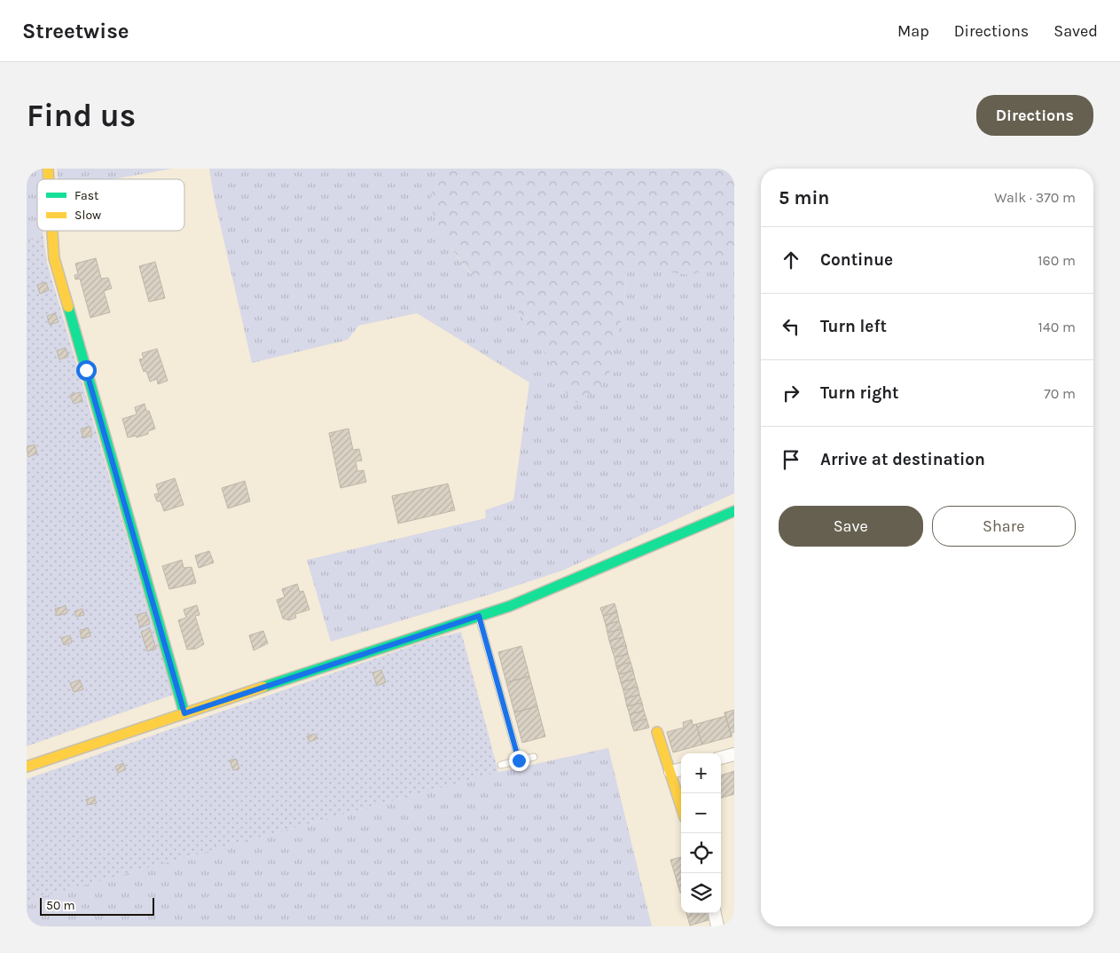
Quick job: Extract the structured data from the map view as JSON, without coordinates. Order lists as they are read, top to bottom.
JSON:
{
  "legend": ["Fast", "Slow"],
  "scale_bar": "50 m",
  "page": {
    "header": "Streetwise",
    "nav": ["Map", "Directions", "Saved"],
    "buttons": [
      "Directions",
      ["Save", "Share"]
    ],
    "title": "Find us",
    "heading": ["5 min", "Walk · 370 m"],
    "list": [
      ["Continue", "160 m"],
      ["Turn left", "140 m"],
      ["Turn right", "70 m"],
      "Arrive at destination"
    ],
    "map_buttons": ["+", "−"],
    "scale": "50 m"
  }
}
